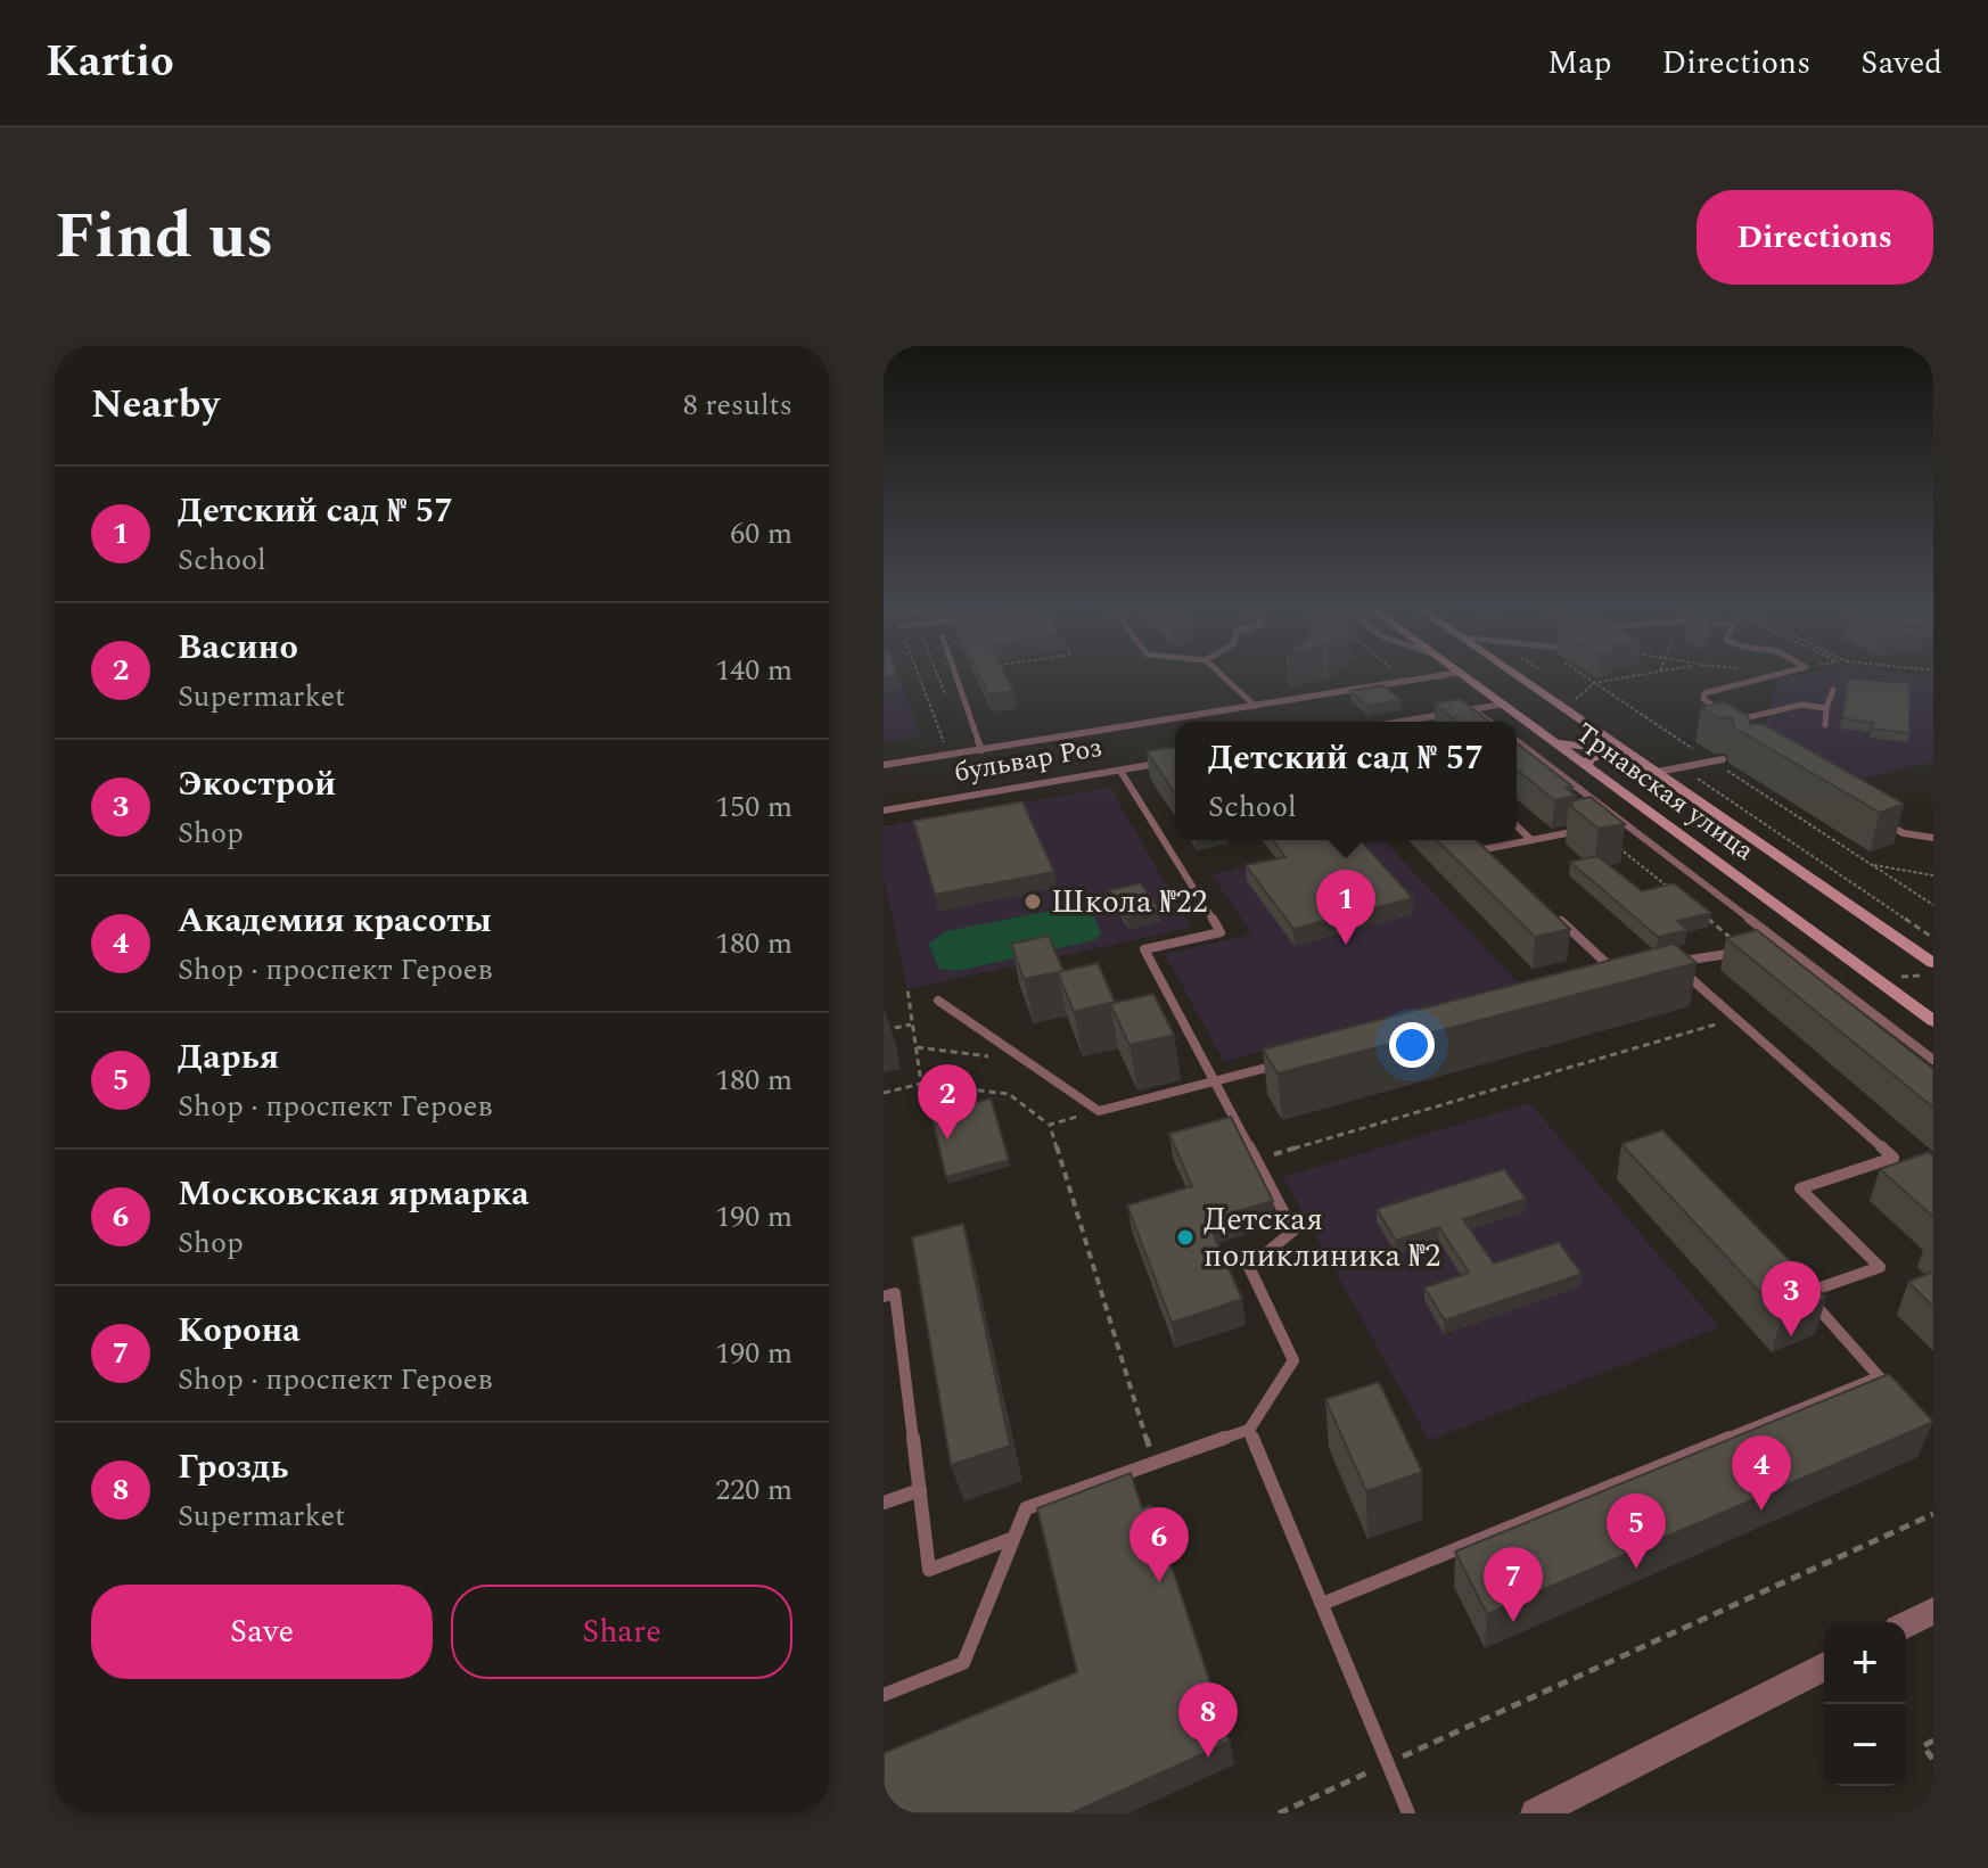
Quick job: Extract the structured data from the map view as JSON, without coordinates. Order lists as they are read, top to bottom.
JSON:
{
  "streets": {
    "main road": ["Трнавская улица"],
    "street": ["бульвар Роз"]
  },
  "crossings": [
    ["бульвар Роз", "Трнавская улица"]
  ],
  "places": ["Школа №22", "Детская поликлиника №2"],
  "page": {
    "header": "Kartio",
    "nav": ["Map", "Directions", "Saved"],
    "title": "Find us",
    "buttons": [
      "Directions",
      ["Save", "Share"]
    ],
    "heading": ["Nearby", "8 results"],
    "list": [
      {
        "mark": "1",
        "name": "Детский сад № 57",
        "note": "School",
        "value": "60 m"
      },
      {
        "mark": "2",
        "name": "Васино",
        "note": "Supermarket",
        "value": "140 m"
      },
      {
        "mark": "3",
        "name": "Экострой",
        "note": "Shop",
        "value": "150 m"
      },
      {
        "mark": "4",
        "name": "Академия красоты",
        "note": "Shop · проспект Героев",
        "value": "180 m"
      },
      {
        "mark": "5",
        "name": "Дарья",
        "note": "Shop · проспект Героев",
        "value": "180 m"
      },
      {
        "mark": "6",
        "name": "Московская ярмарка",
        "note": "Shop",
        "value": "190 m"
      },
      {
        "mark": "7",
        "name": "Корона",
        "note": "Shop · проспект Героев",
        "value": "190 m"
      },
      {
        "mark": "8",
        "name": "Гроздь",
        "note": "Supermarket",
        "value": "220 m"
      }
    ],
    "popup": ["Детский сад № 57", "School"],
    "pins": [
      "1",
      "2",
      "3",
      "4",
      "5",
      "6",
      "7",
      "8"
    ],
    "map_buttons": ["+", "−"]
  }
}
